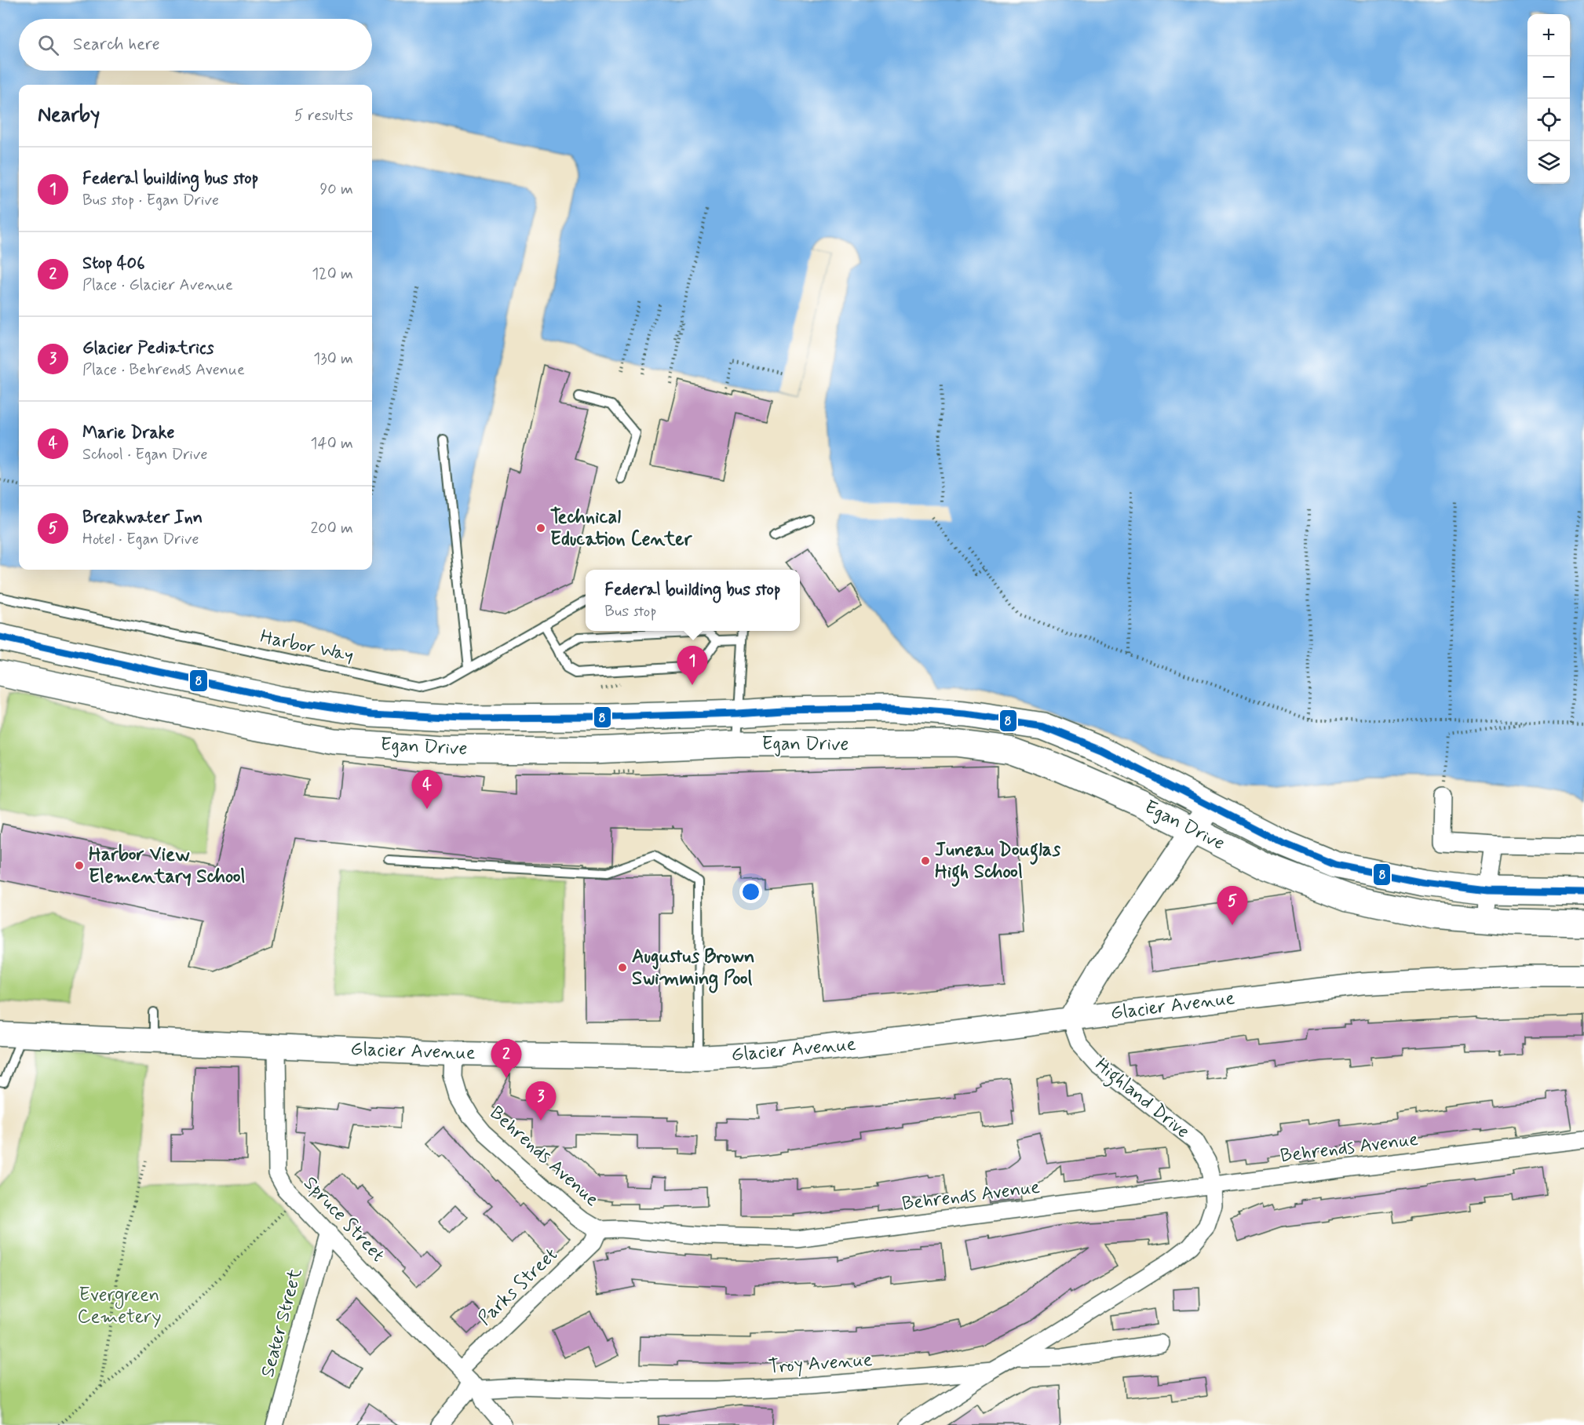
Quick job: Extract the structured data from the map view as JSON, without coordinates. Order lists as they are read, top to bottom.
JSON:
{
  "streets": {
    "highway": ["Egan Drive"],
    "main road": ["Glacier Avenue"],
    "street": [
      "Highland Drive",
      "Behrends Avenue",
      "Spruce Street",
      "Parks Street",
      "Seater Street",
      "Troy Avenue"
    ],
    "lane": ["Harbor Way"]
  },
  "crossings": [
    ["Glacier Avenue", "Highland Drive"],
    ["Glacier Avenue", "Behrends Avenue"],
    ["Glacier Avenue", "Spruce Street"],
    ["Highland Drive", "Behrends Avenue"],
    ["Highland Drive", "Troy Avenue"],
    ["Behrends Avenue", "Parks Street"],
    ["Spruce Street", "Parks Street"],
    ["Spruce Street", "Seater Street"],
    ["Spruce Street", "Troy Avenue"],
    ["Parks Street", "Troy Avenue"]
  ],
  "parks": ["Evergreen Cemetery"],
  "places": [
    "Technical Education Center",
    "Juneau Douglas High School",
    "Harbor View Elementary School",
    "Augustus Brown Swimming Pool"
  ],
  "lines": ["transit line 8"],
  "page": {
    "map_buttons": ["+", "−"],
    "search": "Search here",
    "heading": ["Nearby", "5 results"],
    "list": [
      {
        "mark": "1",
        "name": "Federal building bus stop",
        "note": "Bus stop · Egan Drive",
        "value": "90 m"
      },
      {
        "mark": "2",
        "name": "Stop 406",
        "note": "Place · Glacier Avenue",
        "value": "120 m"
      },
      {
        "mark": "3",
        "name": "Glacier Pediatrics",
        "note": "Place · Behrends Avenue",
        "value": "130 m"
      },
      {
        "mark": "4",
        "name": "Marie Drake",
        "note": "School · Egan Drive",
        "value": "140 m"
      },
      {
        "mark": "5",
        "name": "Breakwater Inn",
        "note": "Hotel · Egan Drive",
        "value": "200 m"
      }
    ],
    "popup": ["Federal building bus stop", "Bus stop"],
    "pins": [
      "1",
      "4",
      "5",
      "2",
      "3"
    ]
  }
}
